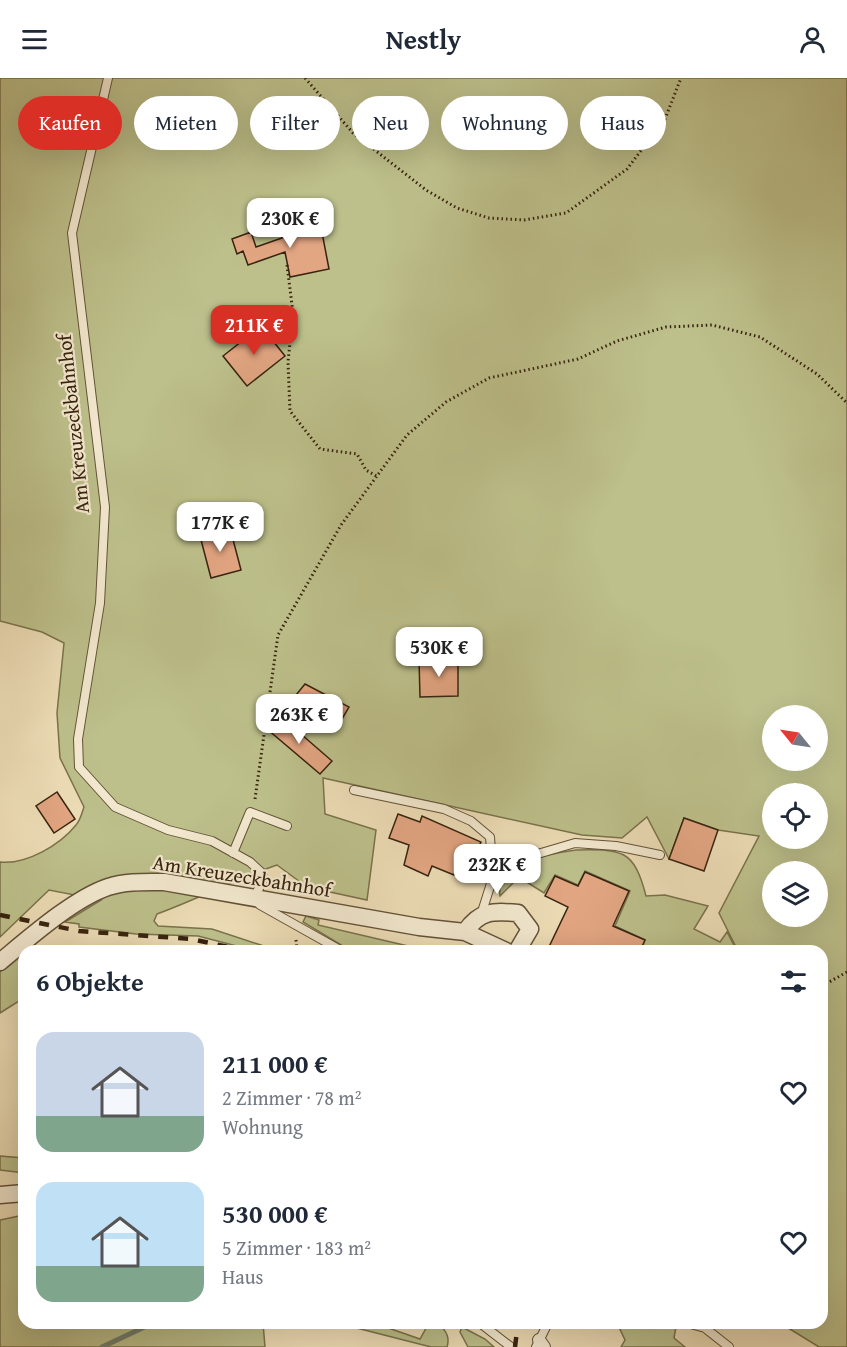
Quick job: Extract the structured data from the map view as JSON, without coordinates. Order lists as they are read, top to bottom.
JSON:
{
  "streets": {
    "street": ["Am Kreuzeckbahnhof"]
  },
  "north": "top left",
  "page": {
    "header": "Nestly",
    "chip": [
      "Kaufen",
      "Mieten",
      "Filter",
      "Neu",
      "Wohnung",
      "Haus"
    ],
    "price": [
      "230K €",
      "211K €",
      "177K €",
      "530K €",
      "263K €",
      "232K €"
    ],
    "heading": "6 Objekte",
    "list": [
      {
        "name": "211 000 €",
        "note": "2 Zimmer · 78 m² · Wohnung"
      },
      {
        "name": "530 000 €",
        "note": "5 Zimmer · 183 m² · Haus"
      }
    ]
  }
}
